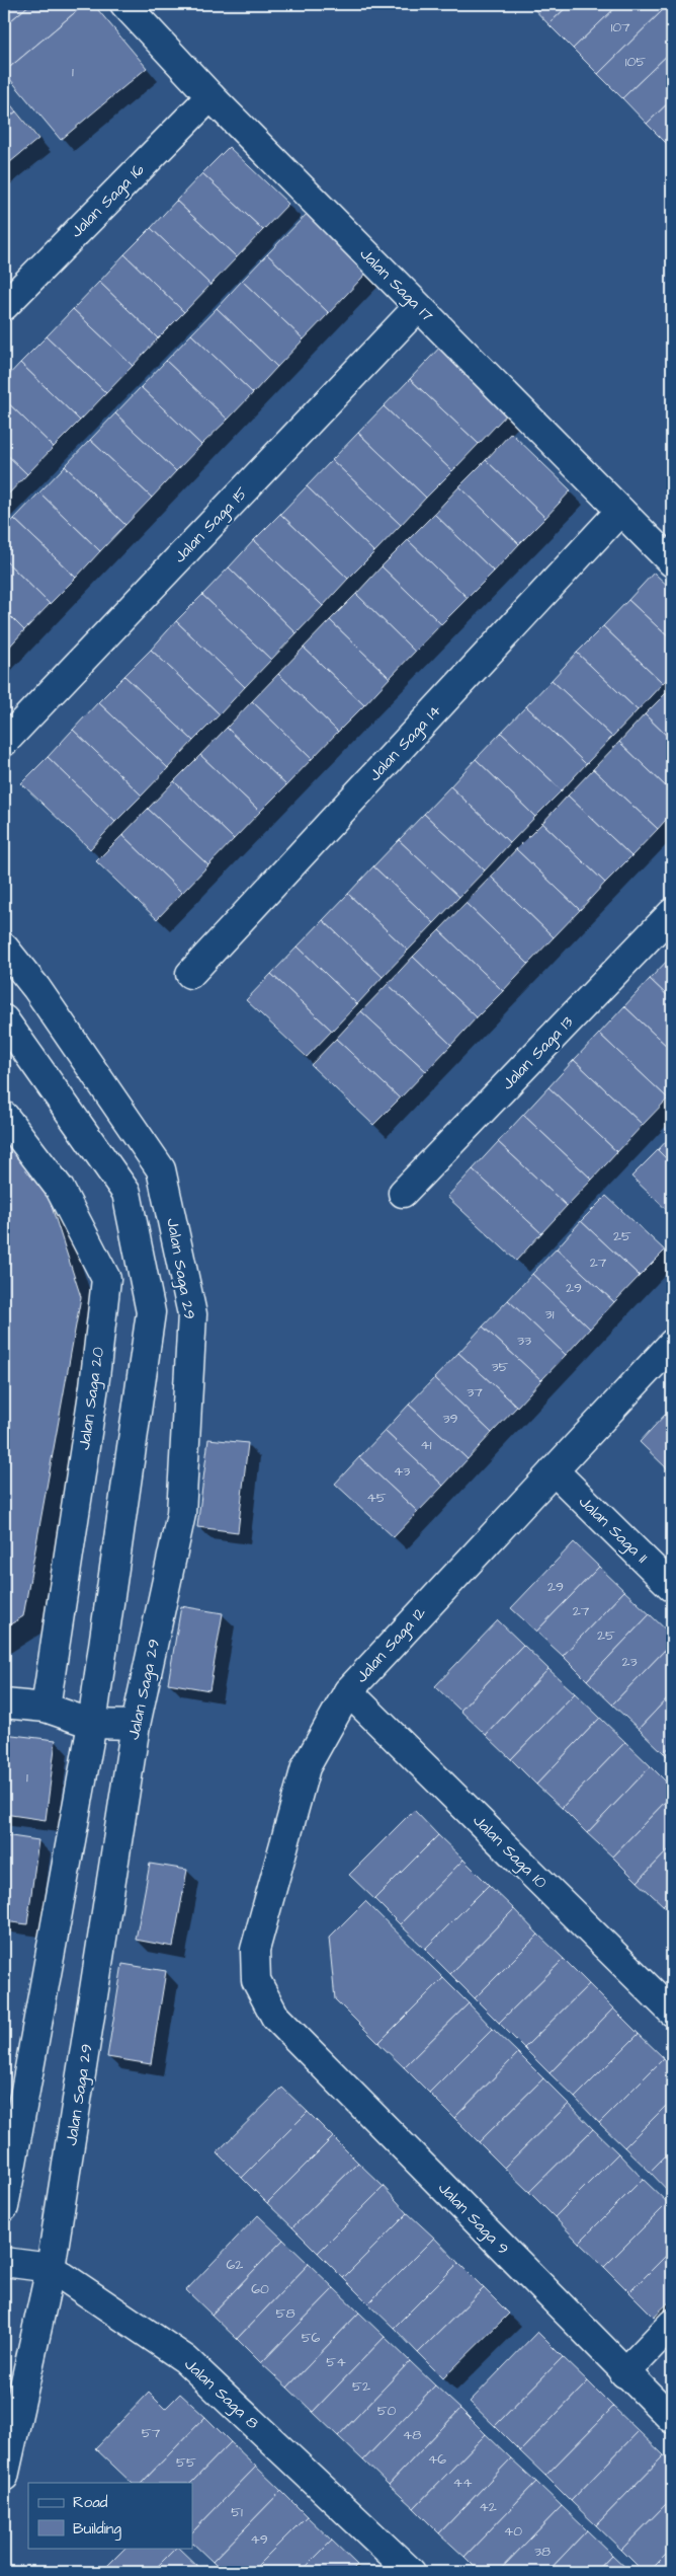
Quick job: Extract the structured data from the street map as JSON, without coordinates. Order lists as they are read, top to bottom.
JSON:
{
  "streets": {
    "street": [
      "Jalan Saga 16",
      "Jalan Saga 17",
      "Jalan Saga 15",
      "Jalan Saga 14",
      "Jalan Saga 13",
      "Jalan Saga 29",
      "Jalan Saga 20",
      "Jalan Saga 11",
      "Jalan Saga 12",
      "Jalan Saga 10",
      "Jalan Saga 9",
      "Jalan Saga 8"
    ]
  },
  "crossings": [
    ["Jalan Saga 16", "Jalan Saga 17"],
    ["Jalan Saga 17", "Jalan Saga 15"],
    ["Jalan Saga 17", "Jalan Saga 14"],
    ["Jalan Saga 29", "Jalan Saga 8"],
    ["Jalan Saga 11", "Jalan Saga 12"],
    ["Jalan Saga 12", "Jalan Saga 10"],
    ["Jalan Saga 12", "Jalan Saga 9"]
  ],
  "house_numbers": [
    "107",
    "105",
    "1",
    "25",
    "27",
    "29",
    "31",
    "33",
    "35",
    "37",
    "39",
    "41",
    "43",
    "45",
    "29",
    "27",
    "25",
    "23",
    "1",
    "62",
    "60",
    "58",
    "56",
    "54",
    "52",
    "50",
    "57",
    "48",
    "46",
    "55",
    "44",
    "42",
    "51",
    "40",
    "49",
    "38"
  ],
  "legend": ["Road", "Building"]
}
